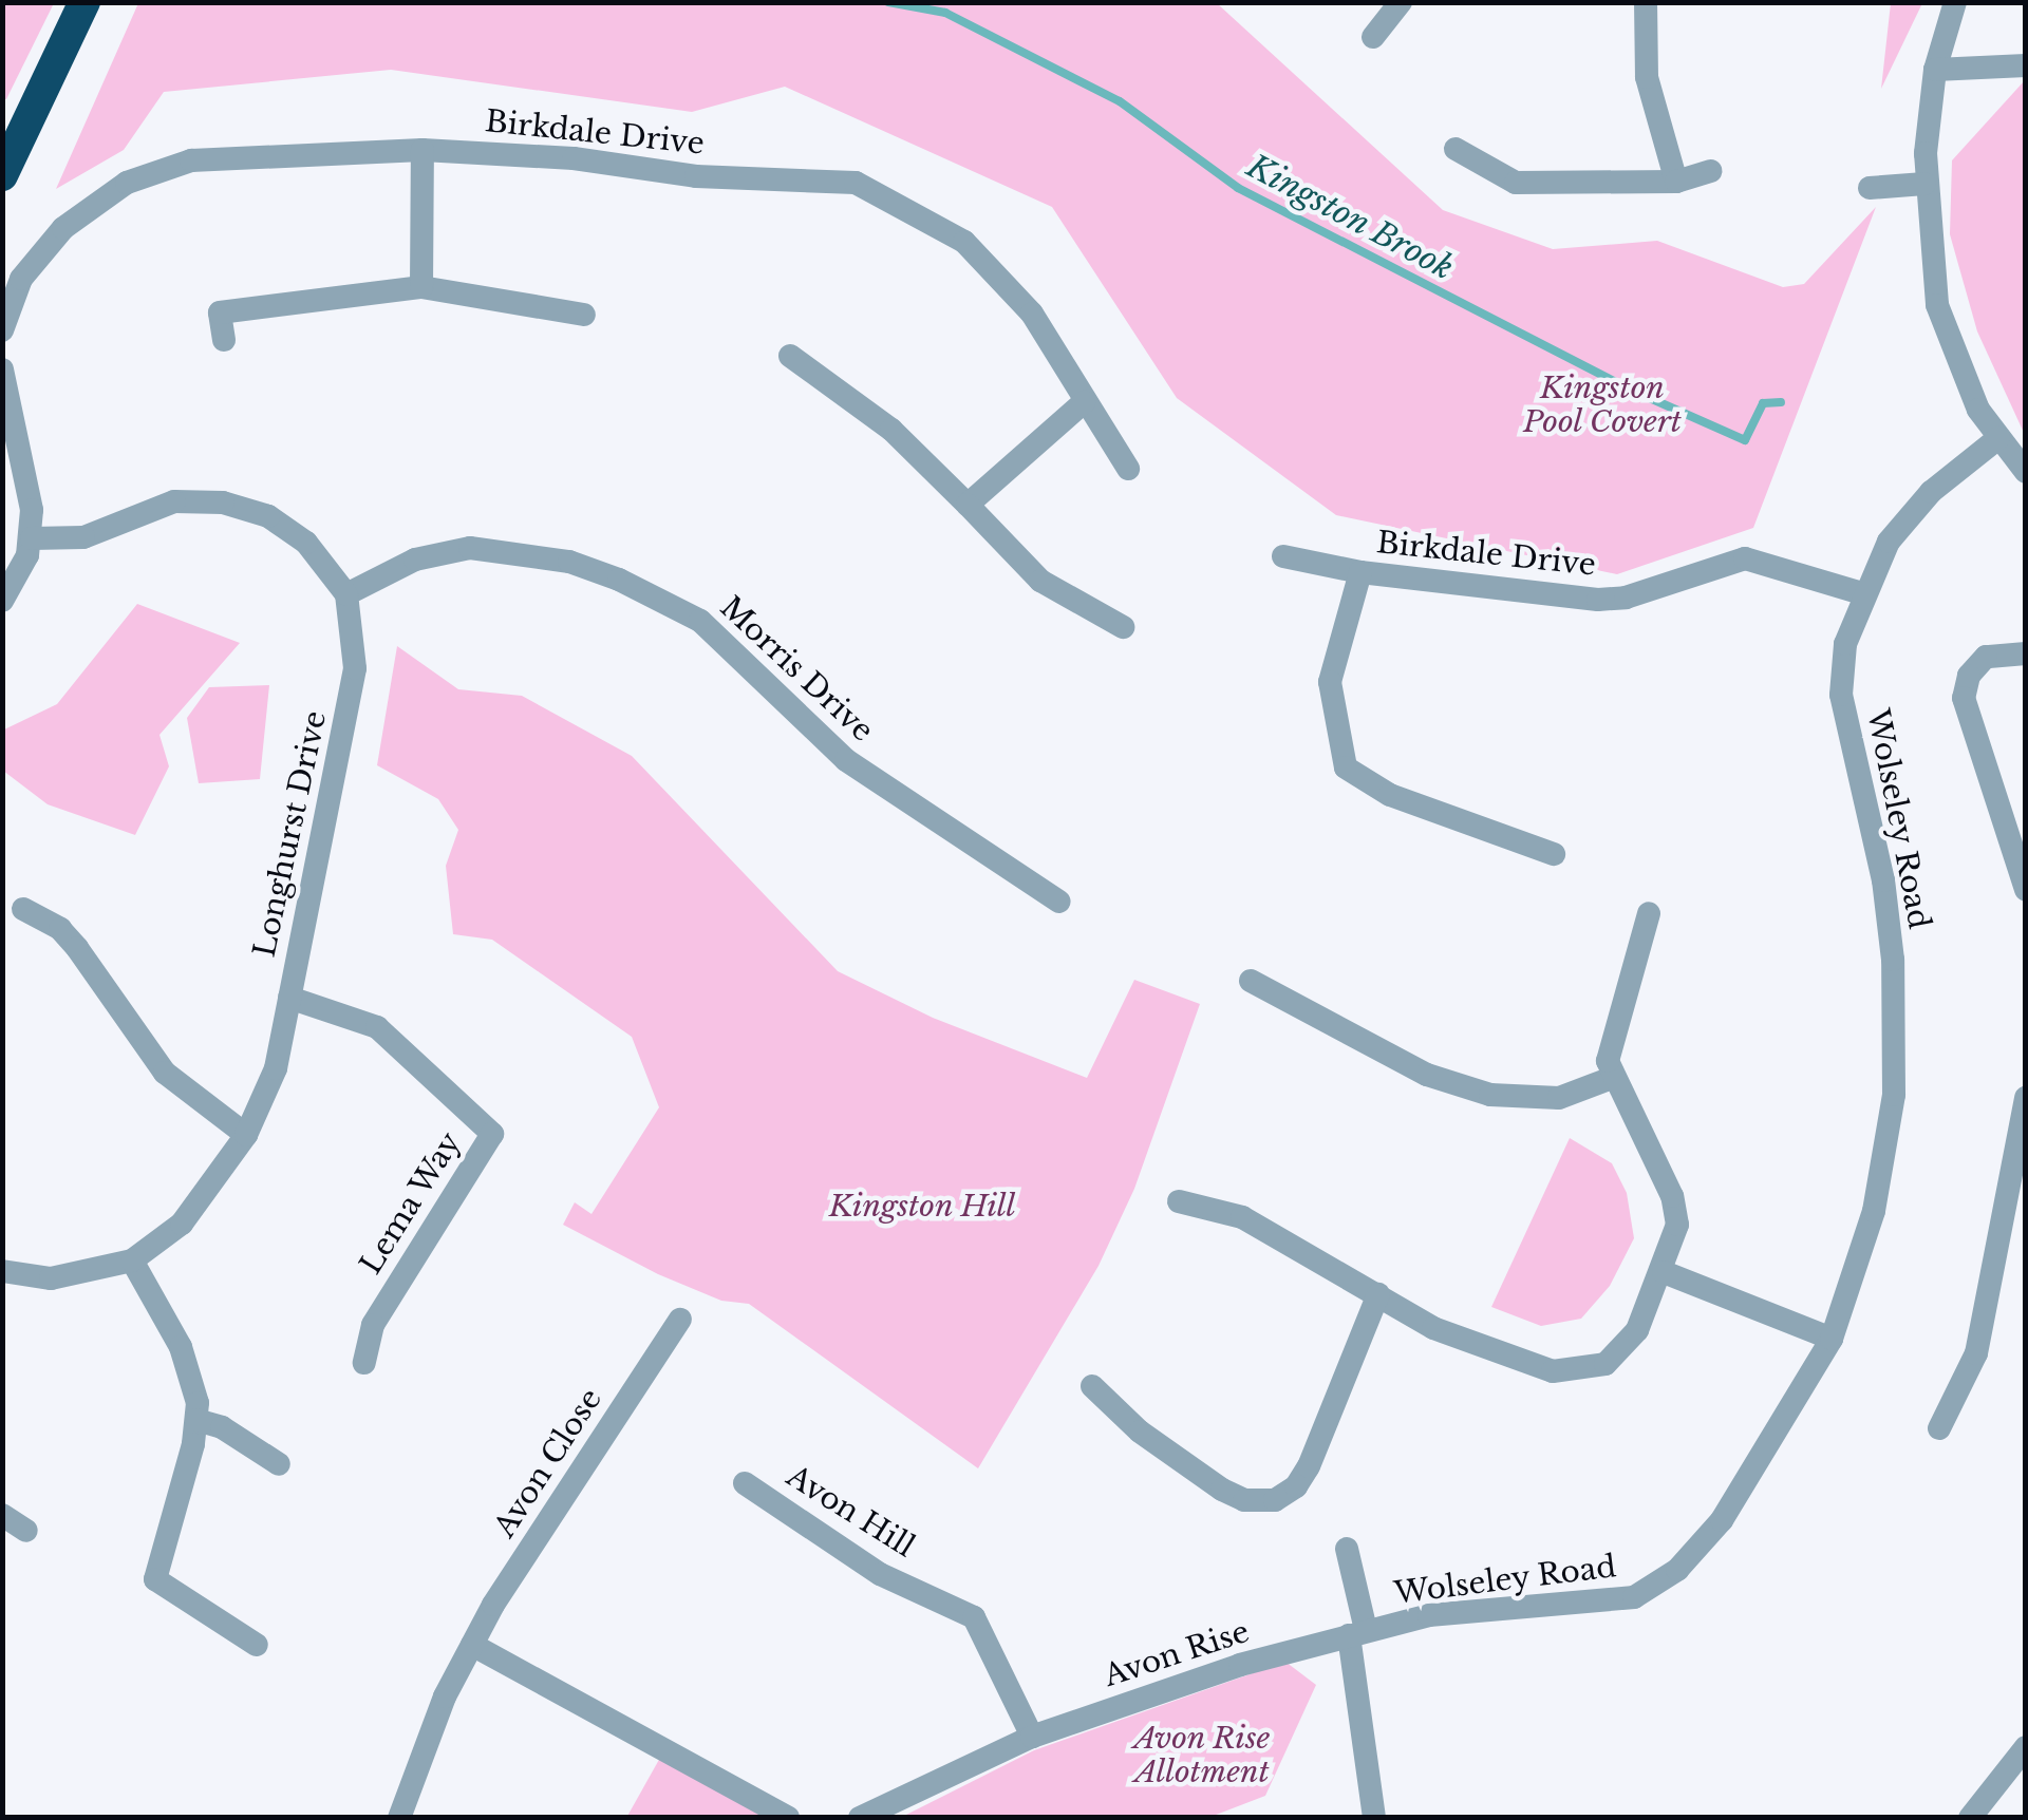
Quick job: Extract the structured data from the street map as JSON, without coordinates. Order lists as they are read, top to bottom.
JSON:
{
  "streets": {
    "street": [
      "Birkdale Drive",
      "Morris Drive",
      "Wolseley Road",
      "Longhurst Drive",
      "Lema Way",
      "Avon Close",
      "Avon Hill",
      "Avon Rise"
    ]
  },
  "crossings": [
    ["Birkdale Drive", "Wolseley Road"],
    ["Morris Drive", "Longhurst Drive"],
    ["Wolseley Road", "Avon Rise"],
    ["Longhurst Drive", "Lema Way"],
    ["Avon Hill", "Avon Rise"]
  ],
  "water": ["Kingston Brook"],
  "parks": ["Kingston Pool Covert", "Kingston Hill", "Avon Rise Allotment"]
}
